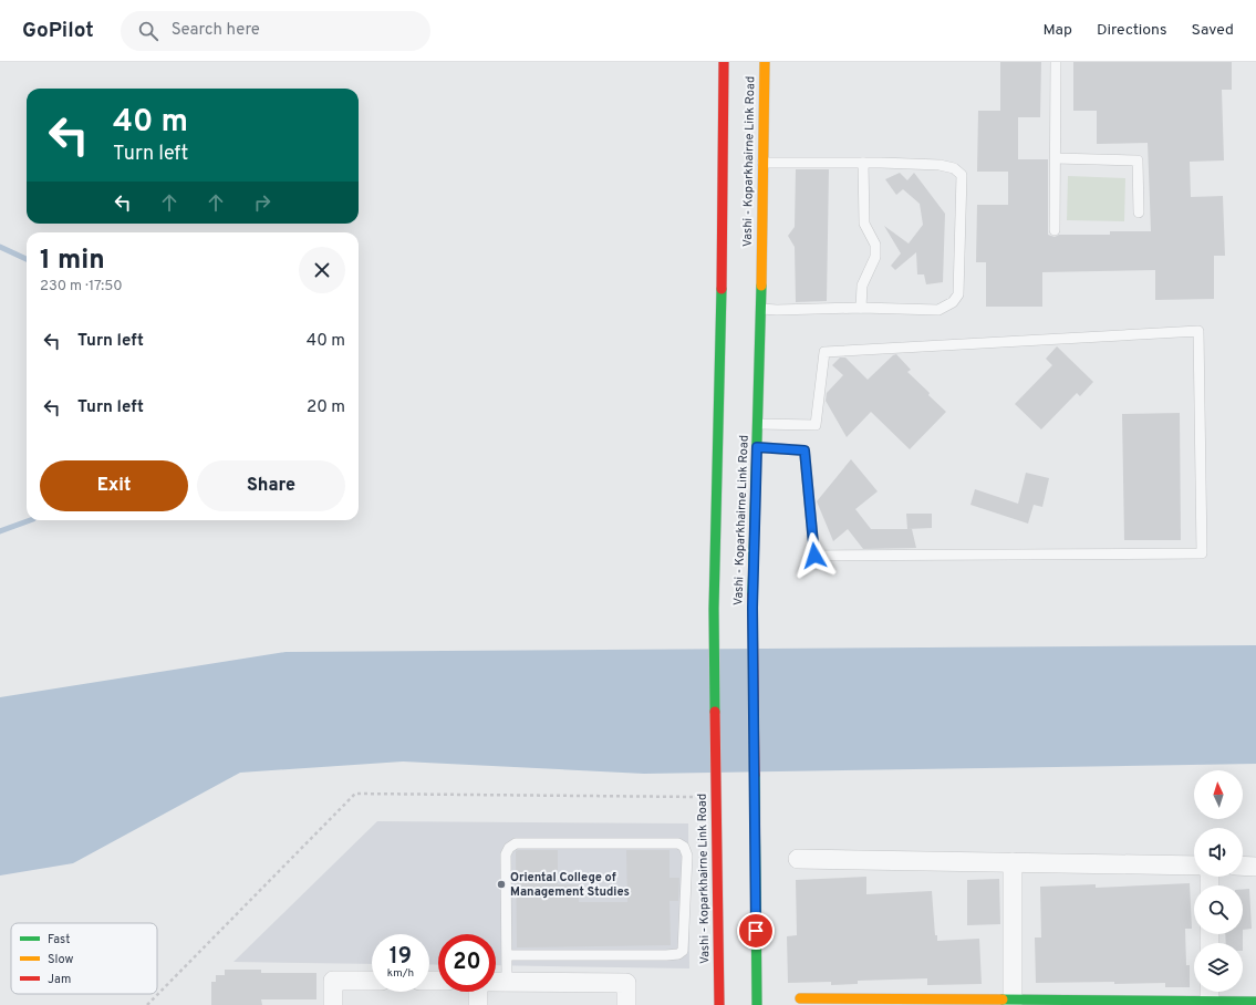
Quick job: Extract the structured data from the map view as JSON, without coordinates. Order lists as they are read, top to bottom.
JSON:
{
  "streets": {
    "main road": ["Vashi - Koparkhairne Link Road"]
  },
  "places": ["Oriental College of Management Studies"],
  "legend": ["Fast", "Slow", "Jam"],
  "north": "top",
  "page": {
    "header": "GoPilot",
    "search": "Search here",
    "nav": ["Map", "Directions", "Saved"],
    "turn": ["40 m", "Turn left"],
    "heading": ["1 min", "230 m · 17:50"],
    "list": [
      {
        "name": "Turn left",
        "value": "40 m"
      },
      {
        "name": "Turn left",
        "value": "20 m"
      }
    ],
    "buttons": ["Exit", "Share"],
    "speed": "19 km/h",
    "limit": "20"
  }
}
